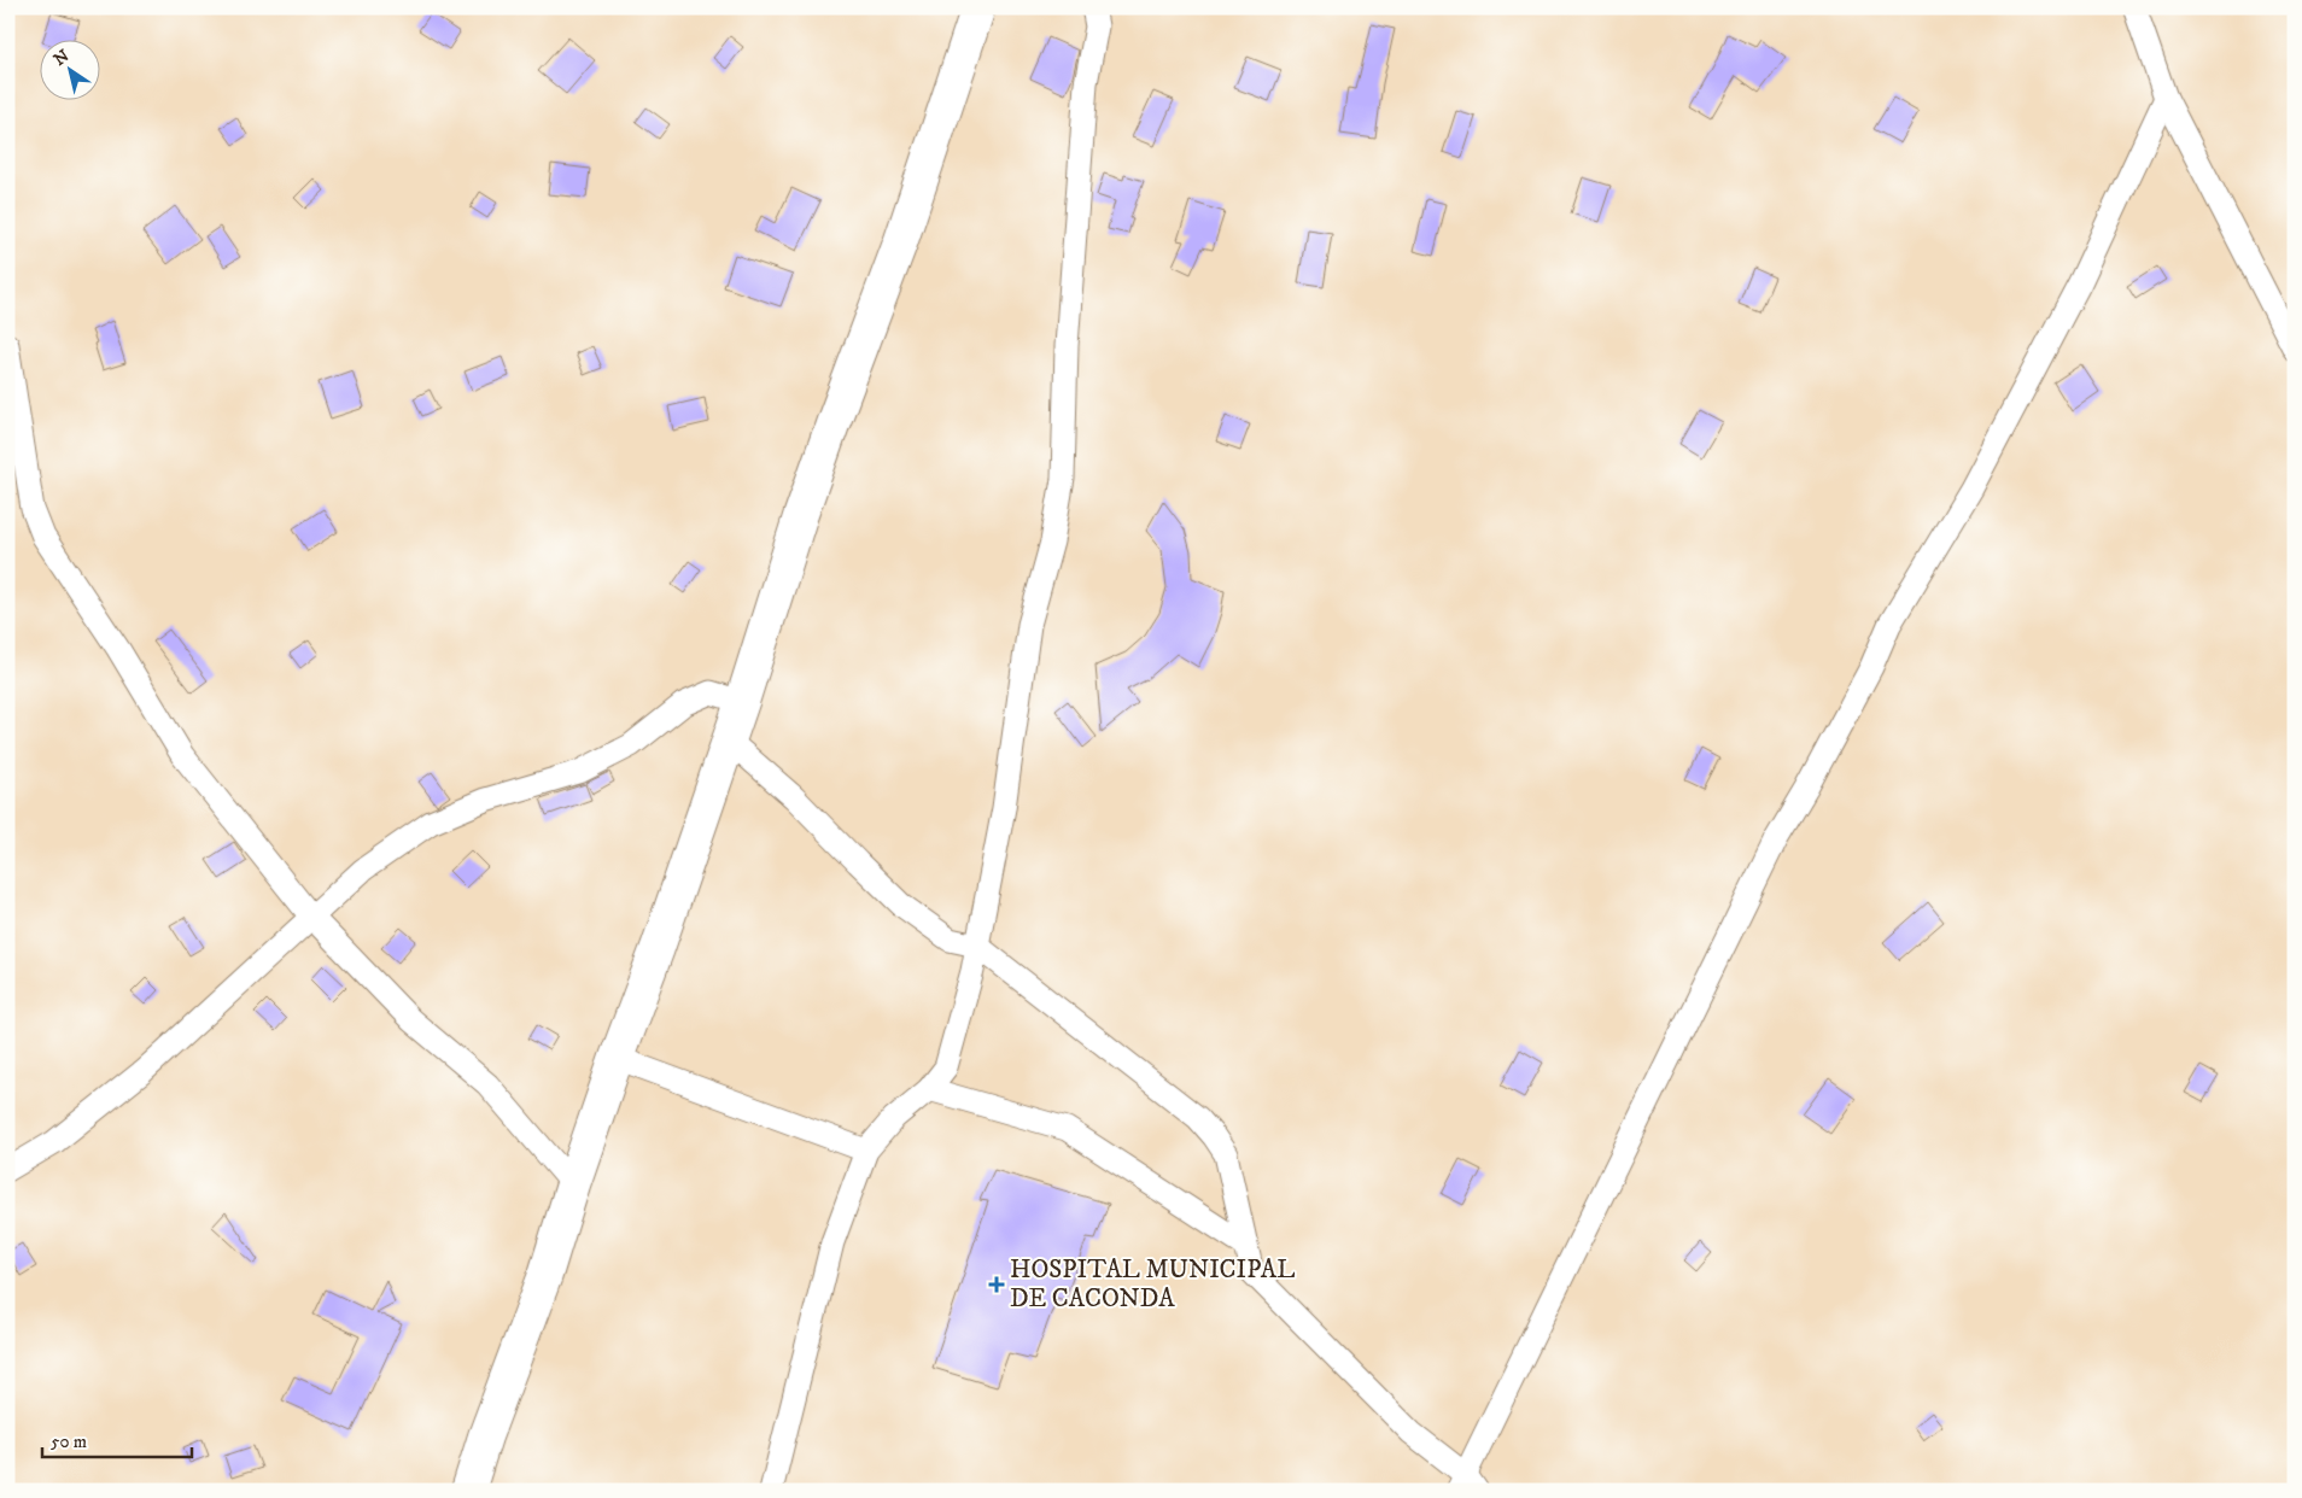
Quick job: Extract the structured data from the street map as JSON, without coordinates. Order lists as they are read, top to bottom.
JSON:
{
  "places": {
    "health": ["HOSPITAL MUNICIPAL DE CACONDA"]
  },
  "scale_bar": "50 m",
  "north": "top left"
}
